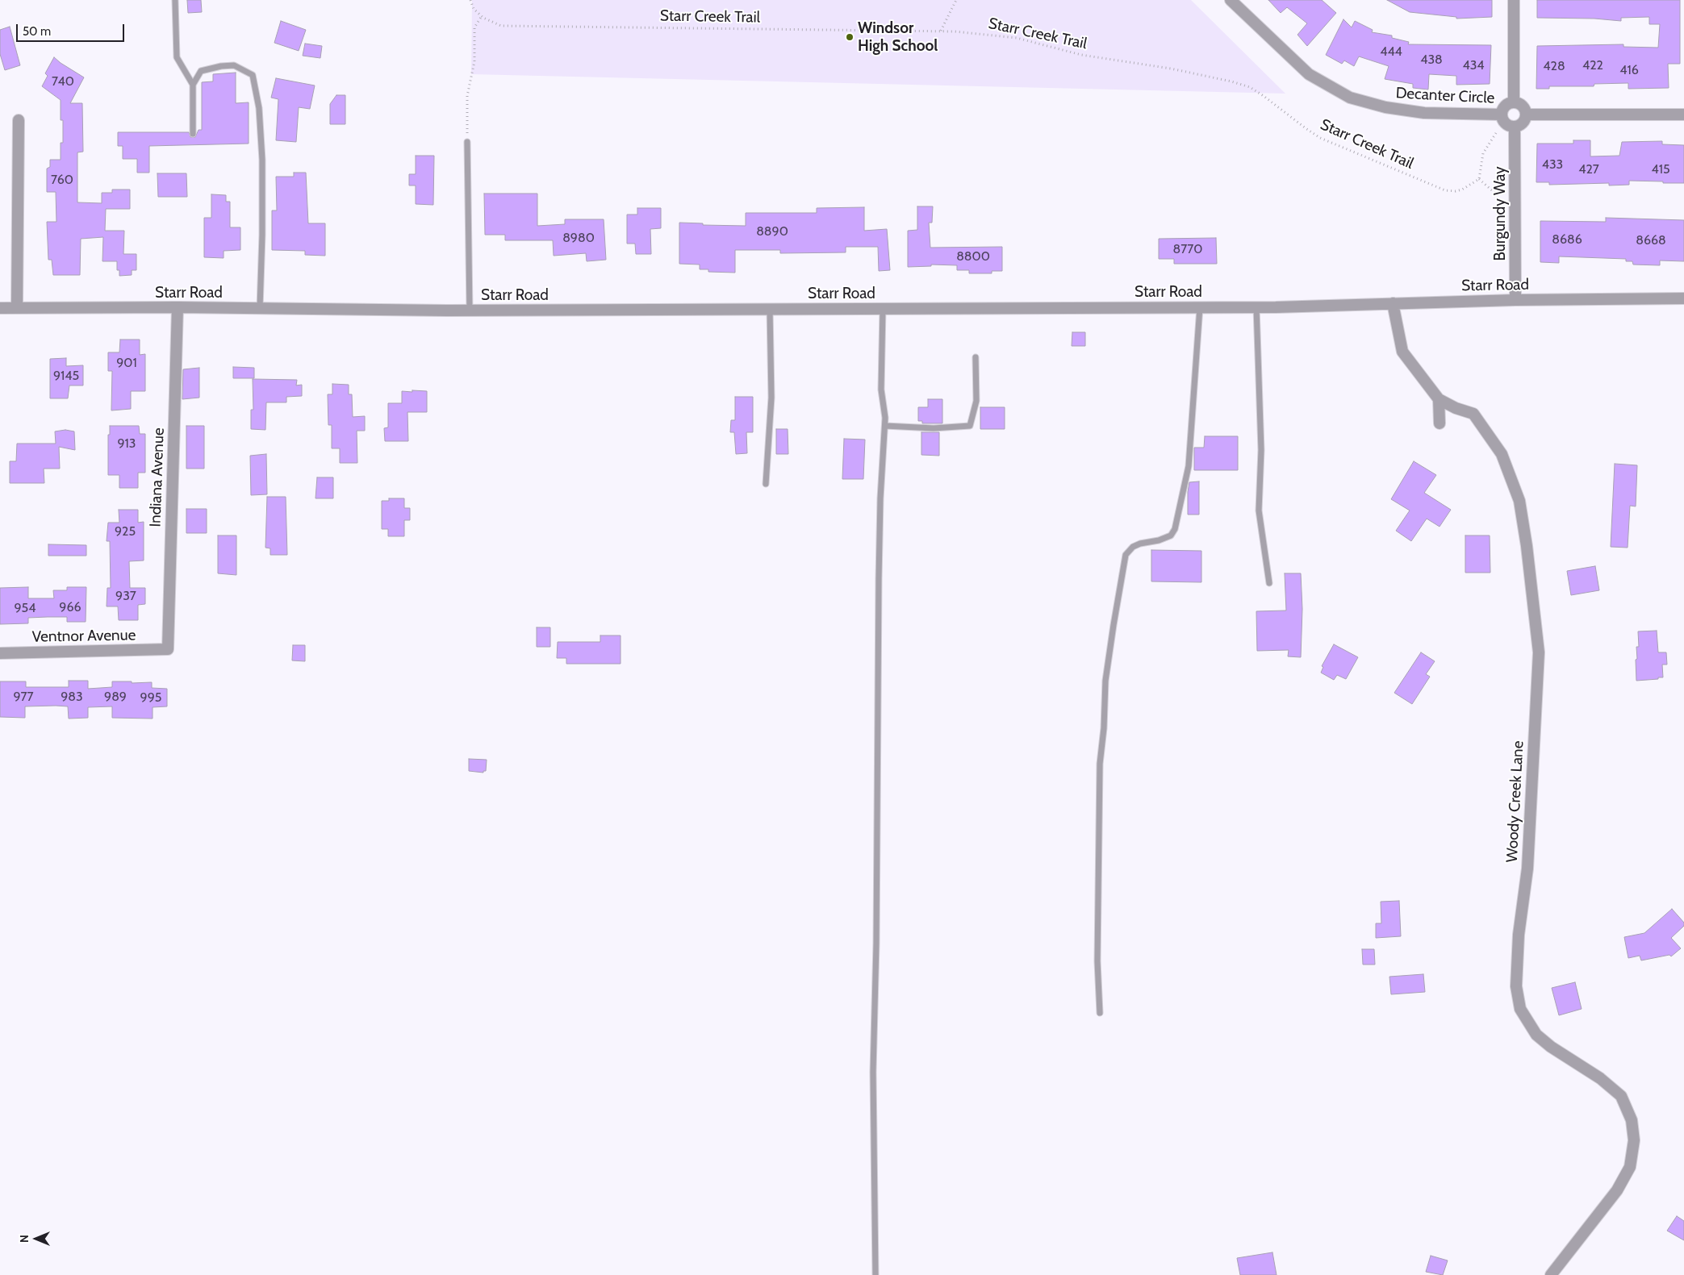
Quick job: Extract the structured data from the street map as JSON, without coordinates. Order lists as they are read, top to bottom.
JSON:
{
  "streets": {
    "street": [
      "Decanter Circle",
      "Burgundy Way",
      "Starr Road",
      "Indiana Avenue",
      "Ventnor Avenue",
      "Woody Creek Lane"
    ],
    "path": ["Starr Creek Trail"]
  },
  "crossings": [
    ["Decanter Circle", "Burgundy Way"],
    ["Burgundy Way", "Starr Road"],
    ["Starr Road", "Indiana Avenue"],
    ["Starr Road", "Woody Creek Lane"],
    ["Indiana Avenue", "Ventnor Avenue"]
  ],
  "places": ["Windsor High School"],
  "house_numbers": [
    "444",
    "438",
    "434",
    "422",
    "428",
    "416",
    "740",
    "433",
    "427",
    "415",
    "760",
    "8890",
    "8980",
    "8686",
    "8668",
    "8770",
    "8800",
    "901",
    "9145",
    "913",
    "925",
    "937",
    "966",
    "954",
    "977",
    "983",
    "989",
    "995"
  ],
  "scale_bar": "50 m",
  "north": "left"
}
